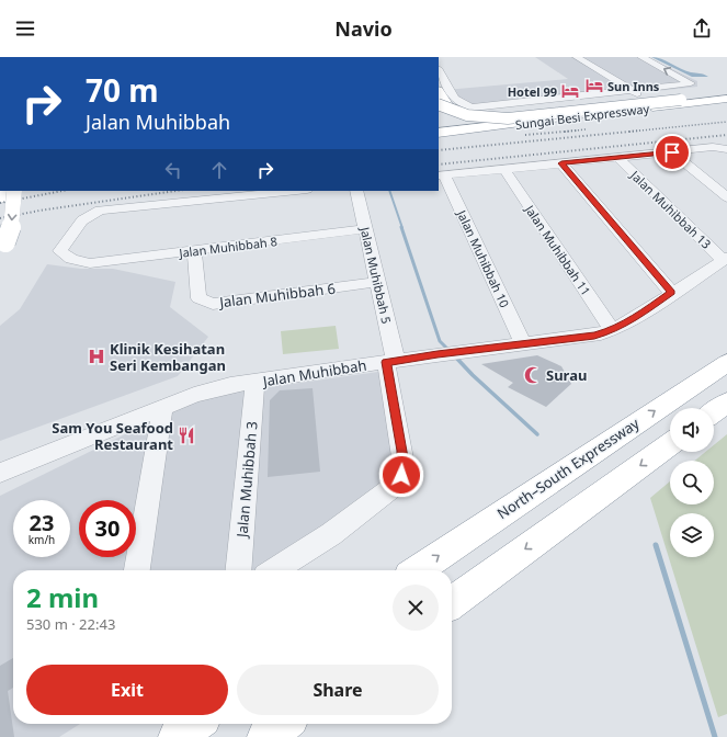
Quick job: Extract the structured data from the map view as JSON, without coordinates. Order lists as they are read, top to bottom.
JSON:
{
  "streets": {
    "main road": ["Sungai Besi Expressway", "North–South Expressway"],
    "street": [
      "Jalan Muhibbah 13",
      "Jalan Muhibbah 8",
      "Jalan Muhibbah 11",
      "Jalan Muhibbah 10",
      "Jalan Muhibbah 5",
      "Jalan Muhibbah 6",
      "Jalan Muhibbah",
      "Jalan Muhibbah 3"
    ]
  },
  "crossings": [
    ["Jalan Muhibbah 13", "Jalan Muhibbah"],
    ["Jalan Muhibbah 8", "Jalan Muhibbah 5"],
    ["Jalan Muhibbah 8", "Jalan Muhibbah 6"],
    ["Jalan Muhibbah 11", "Jalan Muhibbah"],
    ["Jalan Muhibbah 10", "Jalan Muhibbah"],
    ["Jalan Muhibbah 5", "Jalan Muhibbah 6"],
    ["Jalan Muhibbah 5", "Jalan Muhibbah"],
    ["Jalan Muhibbah", "Jalan Muhibbah 3"]
  ],
  "places": {
    "hotel": ["Sun Inns", "Hotel 99"],
    "hospital": ["Klinik Kesihatan Seri Kembangan"],
    "mosque": ["Surau"],
    "restaurant": ["Sam You Seafood Restaurant"]
  },
  "page": {
    "header": "Navio",
    "turn": ["70 m", "Jalan Muhibbah"],
    "speed": "23 km/h",
    "limit": "30",
    "heading": ["2 min", "530 m · 22:43"],
    "buttons": ["Exit", "Share"]
  }
}
